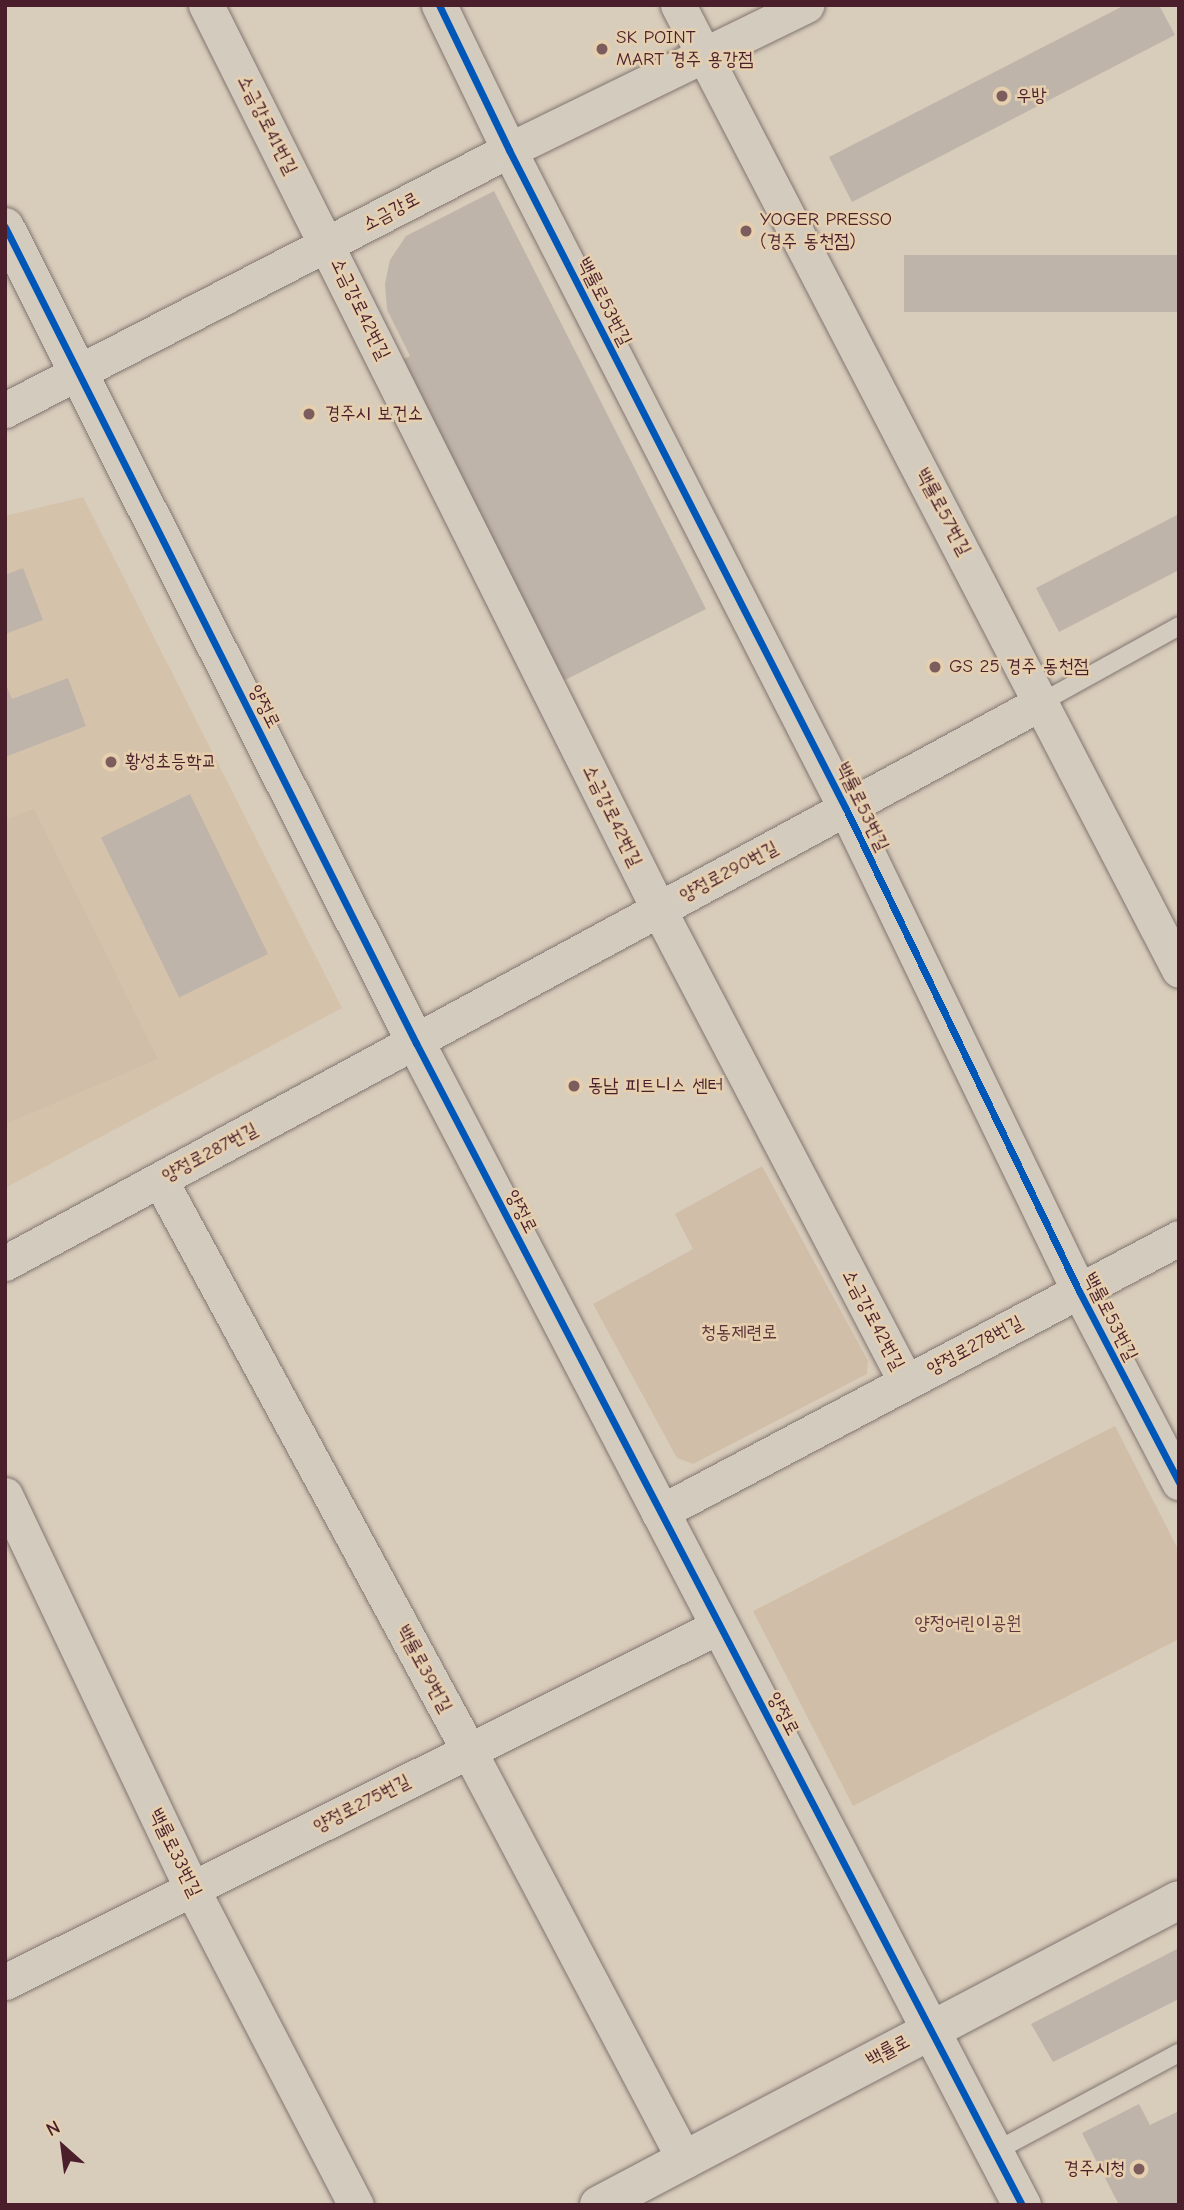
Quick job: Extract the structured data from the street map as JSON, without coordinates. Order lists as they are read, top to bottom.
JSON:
{
  "streets": {
    "street": [
      "소금강로41번길",
      "소금강로",
      "백률로53번길",
      "소금강로42번길",
      "백률로57번길",
      "양정로",
      "양정로290번길",
      "양정로287번길",
      "양정로278번길",
      "백률로39번길",
      "양정로275번길",
      "백률로33번길",
      "백률로"
    ]
  },
  "crossings": [
    ["소금강로41번길", "소금강로"],
    ["소금강로41번길", "소금강로42번길"],
    ["소금강로", "백률로53번길"],
    ["소금강로", "소금강로42번길"],
    ["소금강로", "백률로57번길"],
    ["소금강로", "양정로"],
    ["백률로53번길", "양정로290번길"],
    ["백률로53번길", "양정로278번길"],
    ["소금강로42번길", "양정로290번길"],
    ["소금강로42번길", "양정로278번길"],
    ["백률로57번길", "양정로290번길"],
    ["양정로", "양정로290번길"],
    ["양정로", "양정로287번길"],
    ["양정로", "양정로278번길"],
    ["양정로", "양정로275번길"],
    ["양정로", "백률로"],
    ["양정로290번길", "양정로287번길"],
    ["양정로287번길", "백률로39번길"],
    ["백률로39번길", "양정로275번길"],
    ["백률로39번길", "백률로"],
    ["양정로275번길", "백률로33번길"]
  ],
  "parks": ["청동제련로", "양정어린이공원"],
  "places": [
    "SK POINT MART 경주 용강점",
    "우방",
    "YOGER PRESSO (경주 동천점)",
    "경주시 보건소",
    "GS 25 경주 동천점",
    "황성초등학교",
    "동남 피트니스 센터",
    "경주시청"
  ],
  "north": "top left"
}
